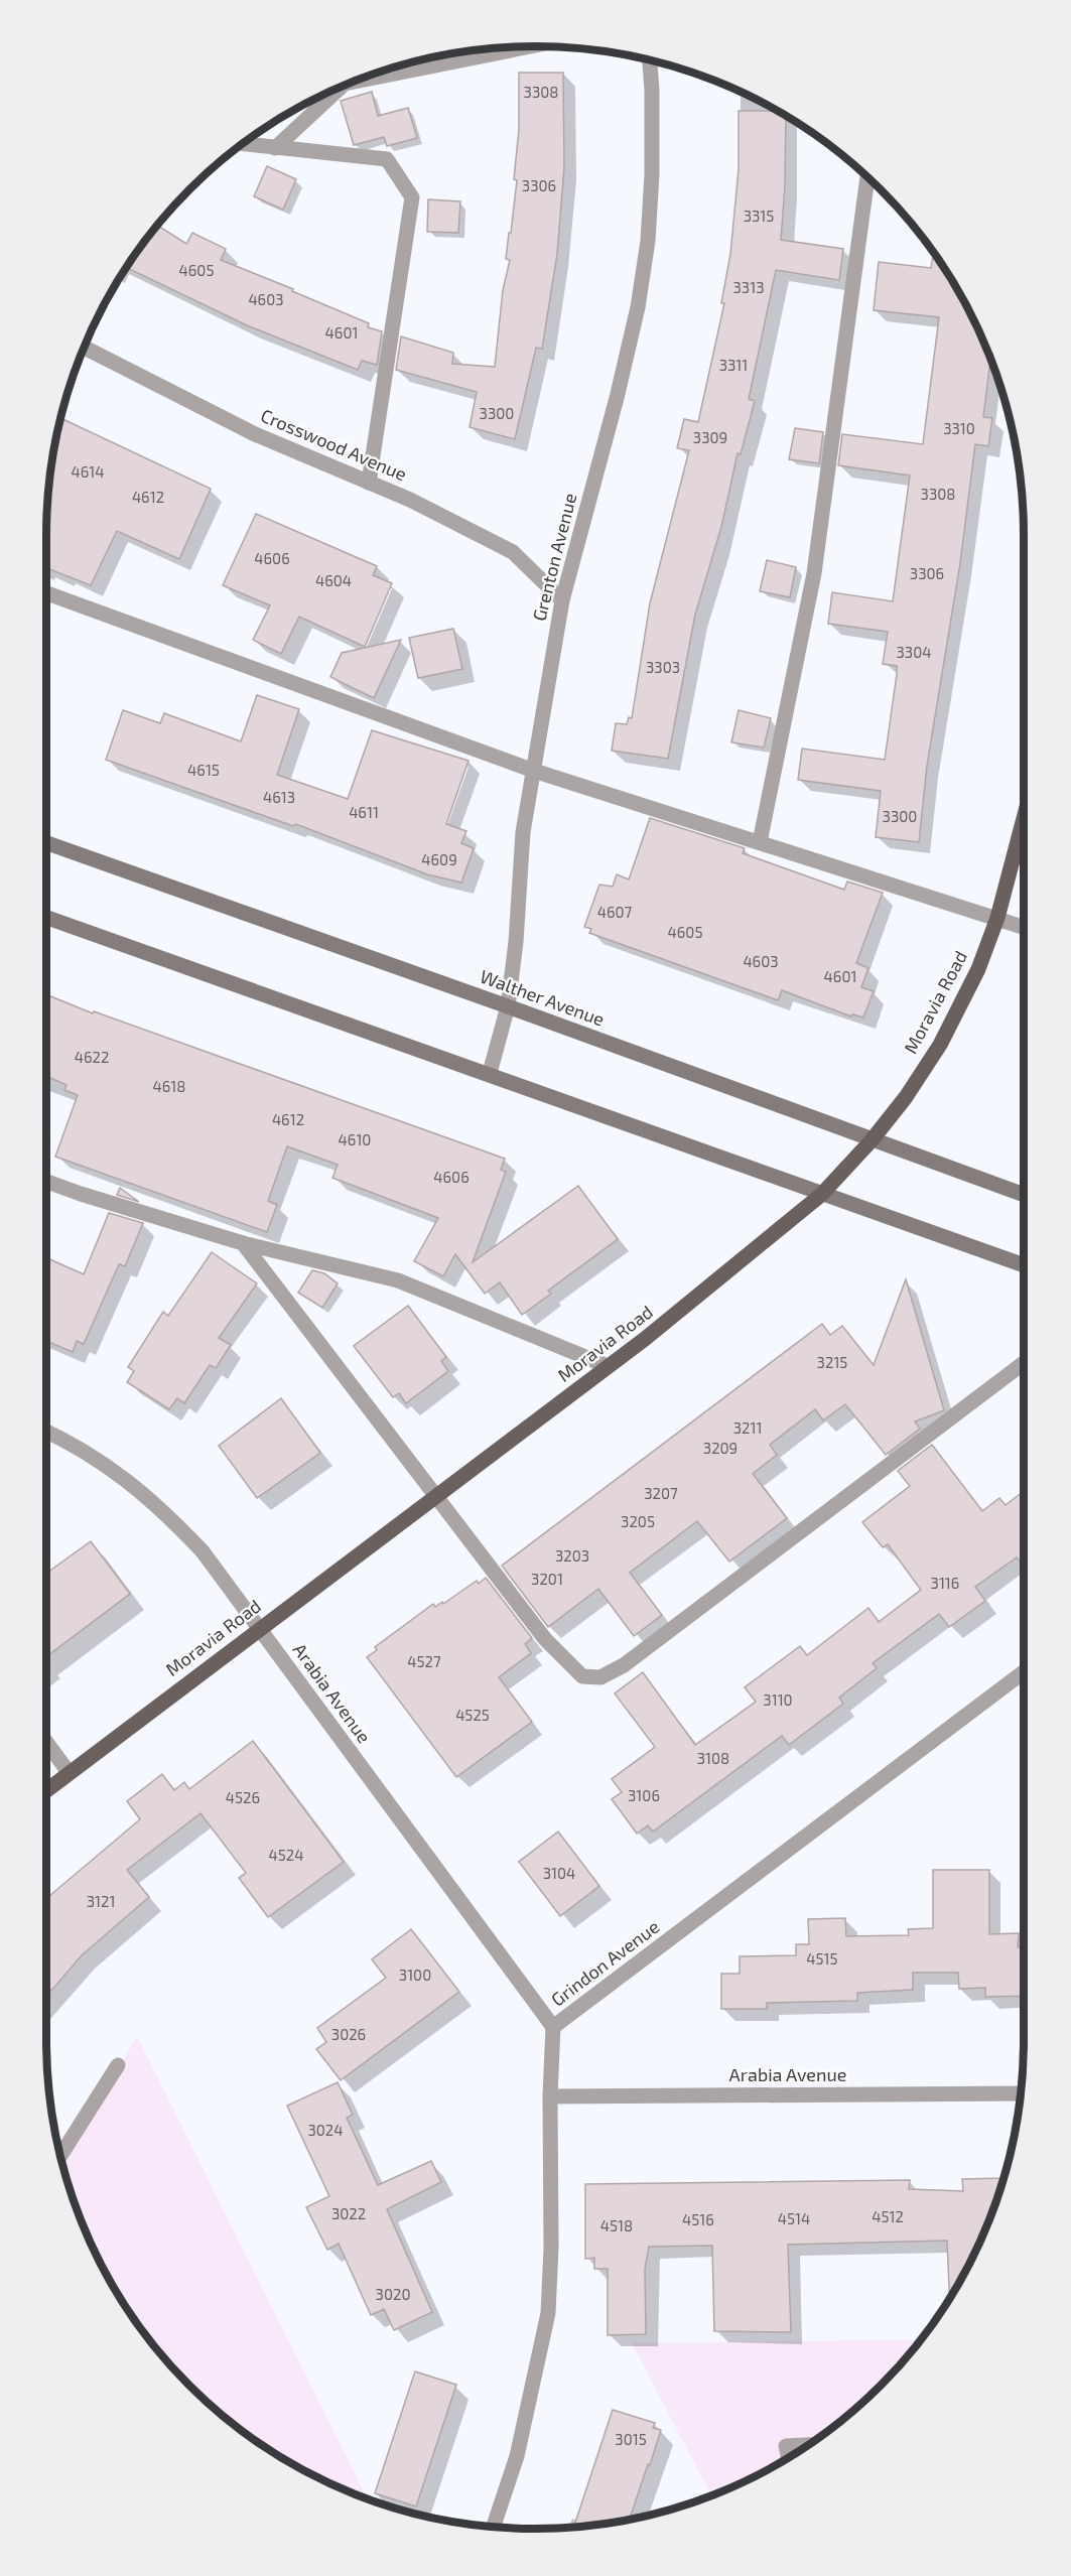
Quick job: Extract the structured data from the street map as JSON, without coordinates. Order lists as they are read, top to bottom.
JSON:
{
  "streets": {
    "main road": ["Walther Avenue", "Moravia Road"],
    "street": [
      "Crosswood Avenue",
      "Grenton Avenue",
      "Arabia Avenue",
      "Grindon Avenue"
    ]
  },
  "crossings": [
    ["Crosswood Avenue", "Grenton Avenue"],
    ["Grenton Avenue", "Walther Avenue"],
    ["Walther Avenue", "Moravia Road"],
    ["Moravia Road", "Arabia Avenue"],
    ["Arabia Avenue", "Grindon Avenue"]
  ],
  "house_numbers": [
    "3308",
    "3306",
    "3315",
    "4605",
    "3313",
    "4603",
    "4601",
    "3311",
    "3300",
    "3310",
    "3309",
    "4614",
    "3308",
    "4612",
    "4606",
    "3306",
    "4604",
    "3304",
    "3303",
    "4615",
    "4613",
    "4611",
    "3300",
    "4609",
    "4607",
    "4605",
    "4603",
    "4601",
    "4622",
    "4618",
    "4612",
    "4610",
    "4606",
    "3215",
    "3211",
    "3209",
    "3207",
    "3205",
    "3203",
    "3201",
    "3116",
    "4527",
    "3110",
    "4525",
    "3108",
    "3106",
    "4526",
    "4524",
    "3104",
    "3121",
    "4515",
    "3100",
    "3026",
    "3024",
    "3022",
    "4512",
    "4514",
    "4516",
    "4518",
    "3020",
    "3015"
  ]
}
